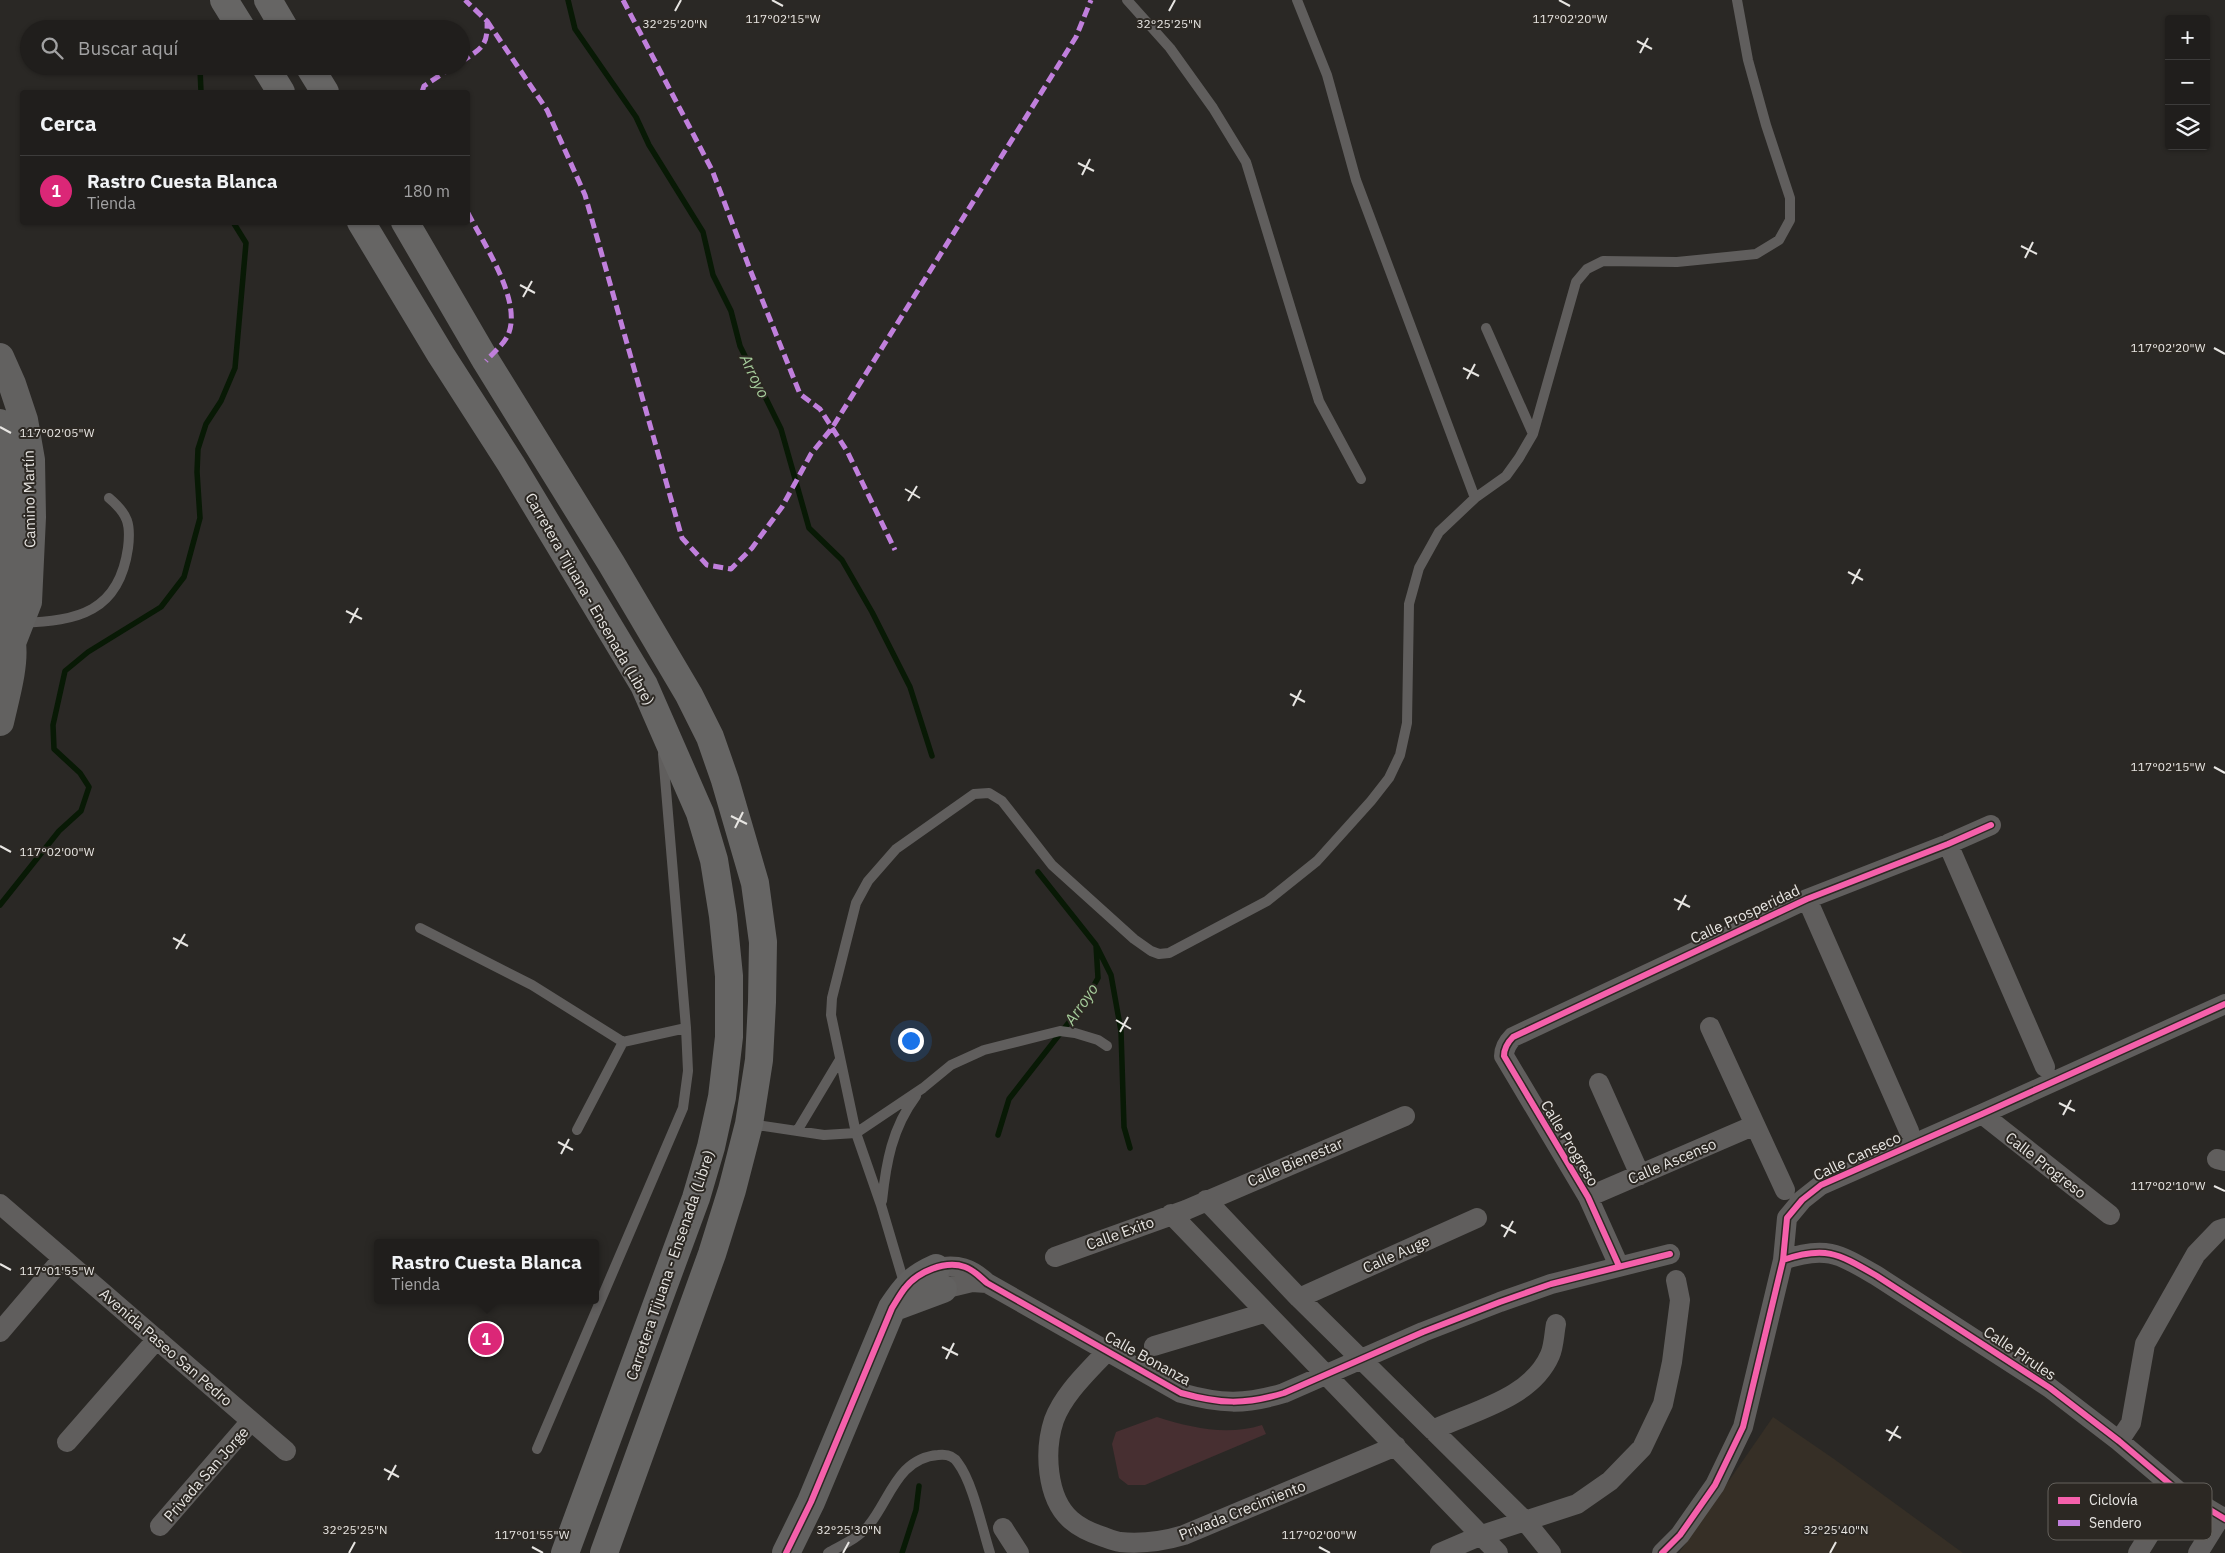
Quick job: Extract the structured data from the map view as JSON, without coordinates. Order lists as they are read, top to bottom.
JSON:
{
  "streets": {
    "highway": ["Carretera Tijuana - Ensenada (Libre)"],
    "street": [
      "Camino Martín",
      "Calle Prosperidad",
      "Calle Progreso",
      "Calle Canseco",
      "Calle Ascenso",
      "Calle Bienestar",
      "Calle Exito",
      "Calle Auge",
      "Avenida Paseo San Pedro",
      "Calle Pirules",
      "Calle Bonanza",
      "Privada San Jorge",
      "Privada Crecimiento"
    ]
  },
  "crossings": [
    ["Calle Prosperidad", "Calle Progreso"],
    ["Calle Progreso", "Calle Canseco"],
    ["Calle Progreso", "Calle Ascenso"],
    ["Calle Progreso", "Calle Bonanza"],
    ["Calle Canseco", "Calle Pirules"],
    ["Calle Bienestar", "Calle Exito"],
    ["Avenida Paseo San Pedro", "Privada San Jorge"],
    ["Calle Bonanza", "Privada Crecimiento"]
  ],
  "water": ["Arroyo"],
  "legend": ["Ciclovía", "Sendero"],
  "page": {
    "map_buttons": ["+", "−"],
    "search": "Buscar aquí",
    "heading": "Cerca",
    "list": [
      {
        "mark": "1",
        "name": "Rastro Cuesta Blanca",
        "note": "Tienda",
        "value": "180 m"
      }
    ],
    "popup": ["Rastro Cuesta Blanca", "Tienda"],
    "pins": "1"
  },
  "coordinates": [
    "117°02'15\"W",
    "117°02'20\"W",
    "32°25'20\"N",
    "32°25'25\"N",
    "117°02'05\"W",
    "117°02'00\"W",
    "117°02'10\"W",
    "117°01'55\"W",
    "32°25'30\"N",
    "32°25'40\"N"
  ]
}
